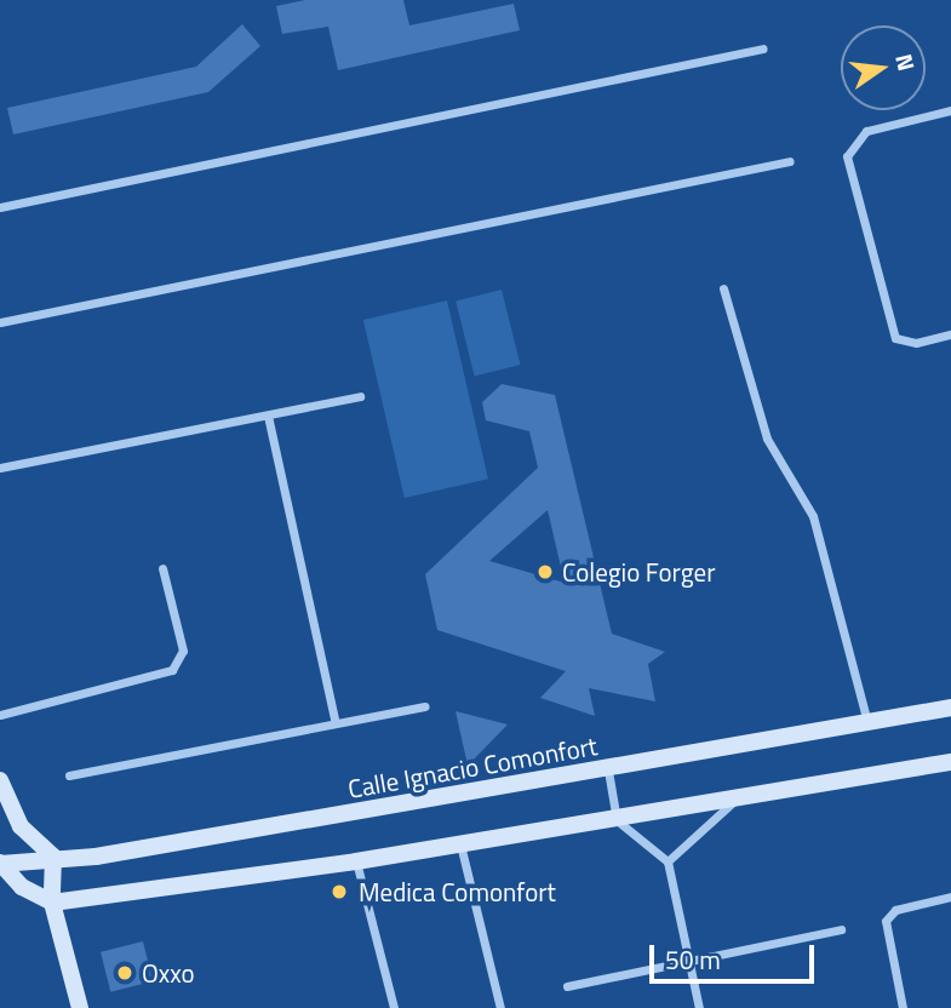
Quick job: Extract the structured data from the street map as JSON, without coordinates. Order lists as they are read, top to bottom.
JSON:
{
  "streets": {
    "main road": ["Calle Ignacio Comonfort"]
  },
  "places": ["Colegio Forger", "Medica Comonfort", "Oxxo"],
  "scale_bar": "50 m",
  "north": "right"
}
